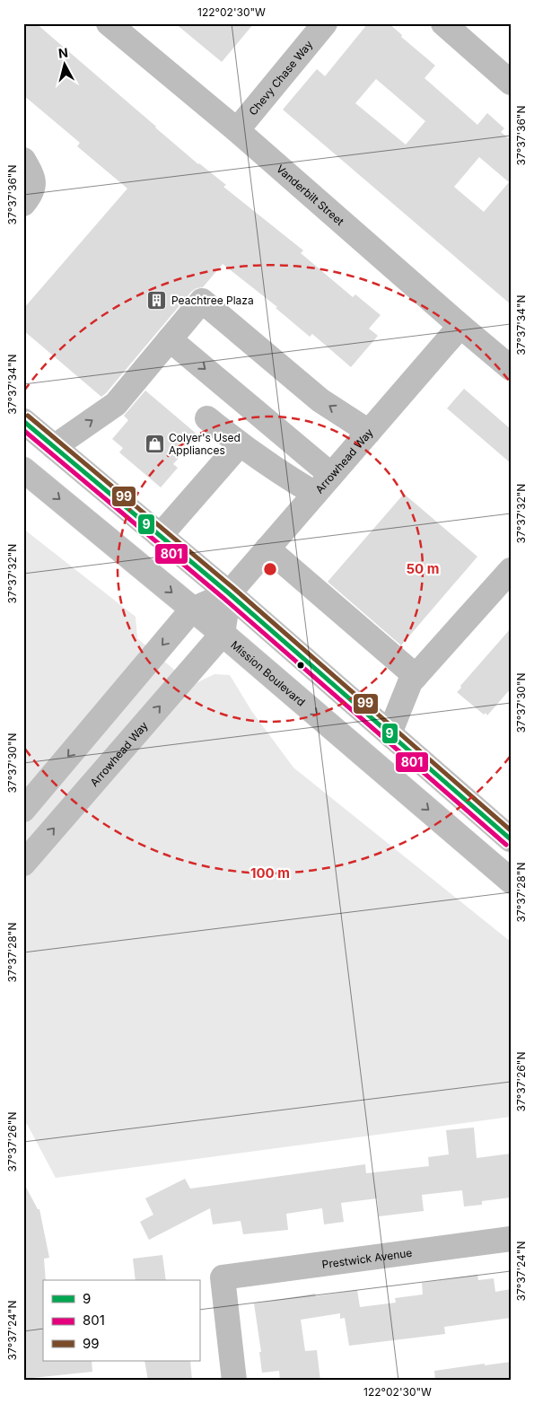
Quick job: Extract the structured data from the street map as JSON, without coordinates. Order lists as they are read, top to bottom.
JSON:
{
  "streets": {
    "street": [
      "Chevy Chase Way",
      "Vanderbilt Street",
      "Arrowhead Way",
      "Mission Boulevard",
      "Prestwick Avenue"
    ]
  },
  "crossings": [
    ["Chevy Chase Way", "Vanderbilt Street"],
    ["Vanderbilt Street", "Arrowhead Way"],
    ["Arrowhead Way", "Mission Boulevard"]
  ],
  "places": {
    "building": ["Peachtree Plaza"],
    "shop": ["Colyer's Used Appliances"]
  },
  "lines": ["transit line 99", "transit line 9", "transit line 801"],
  "legend": ["9", "801", "99"],
  "north": "top",
  "coordinates": [
    "122°02'30\"W",
    "37°37'36\"N",
    "37°37'34\"N",
    "37°37'32\"N",
    "37°37'30\"N",
    "37°37'28\"N",
    "37°37'26\"N",
    "37°37'24\"N"
  ],
  "rings": ["50 m", "100 m"]
}
